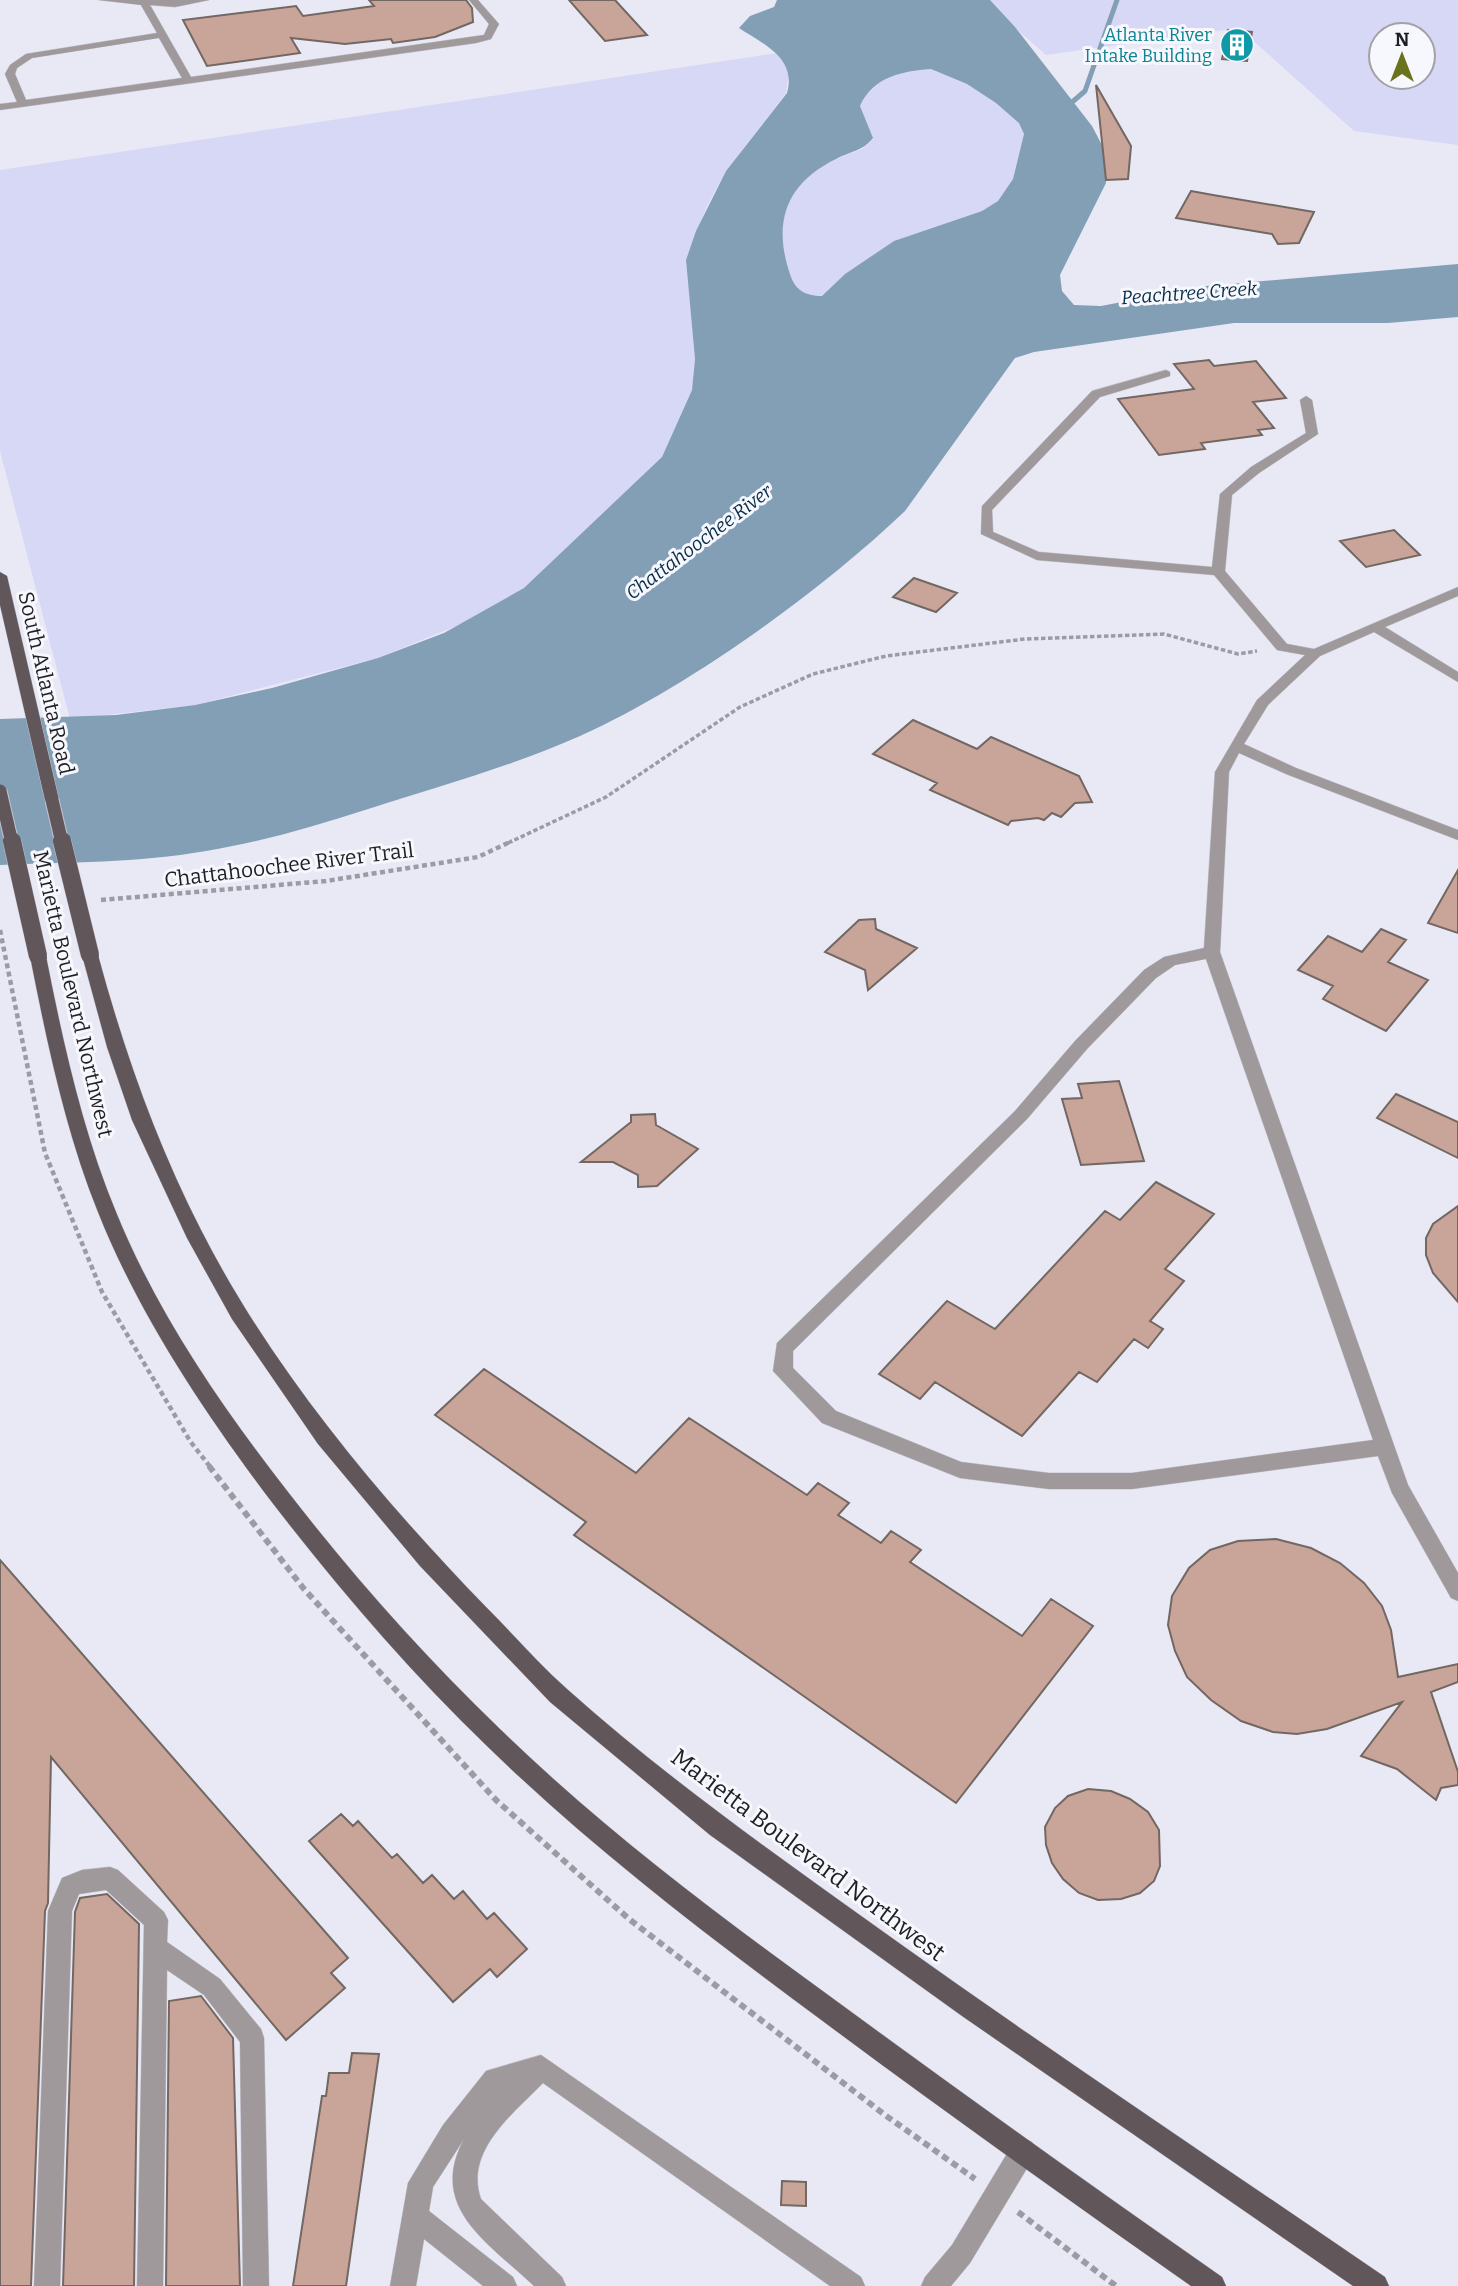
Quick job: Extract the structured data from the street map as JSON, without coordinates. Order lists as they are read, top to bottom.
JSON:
{
  "streets": {
    "main road": ["South Atlanta Road", "Marietta Boulevard Northwest"],
    "path": ["Chattahoochee River Trail"]
  },
  "crossings": [
    ["South Atlanta Road", "Marietta Boulevard Northwest"]
  ],
  "water": ["Peachtree Creek", "Chattahoochee River"],
  "places": {
    "building": ["Atlanta River Intake Building"]
  },
  "north": "top"
}
